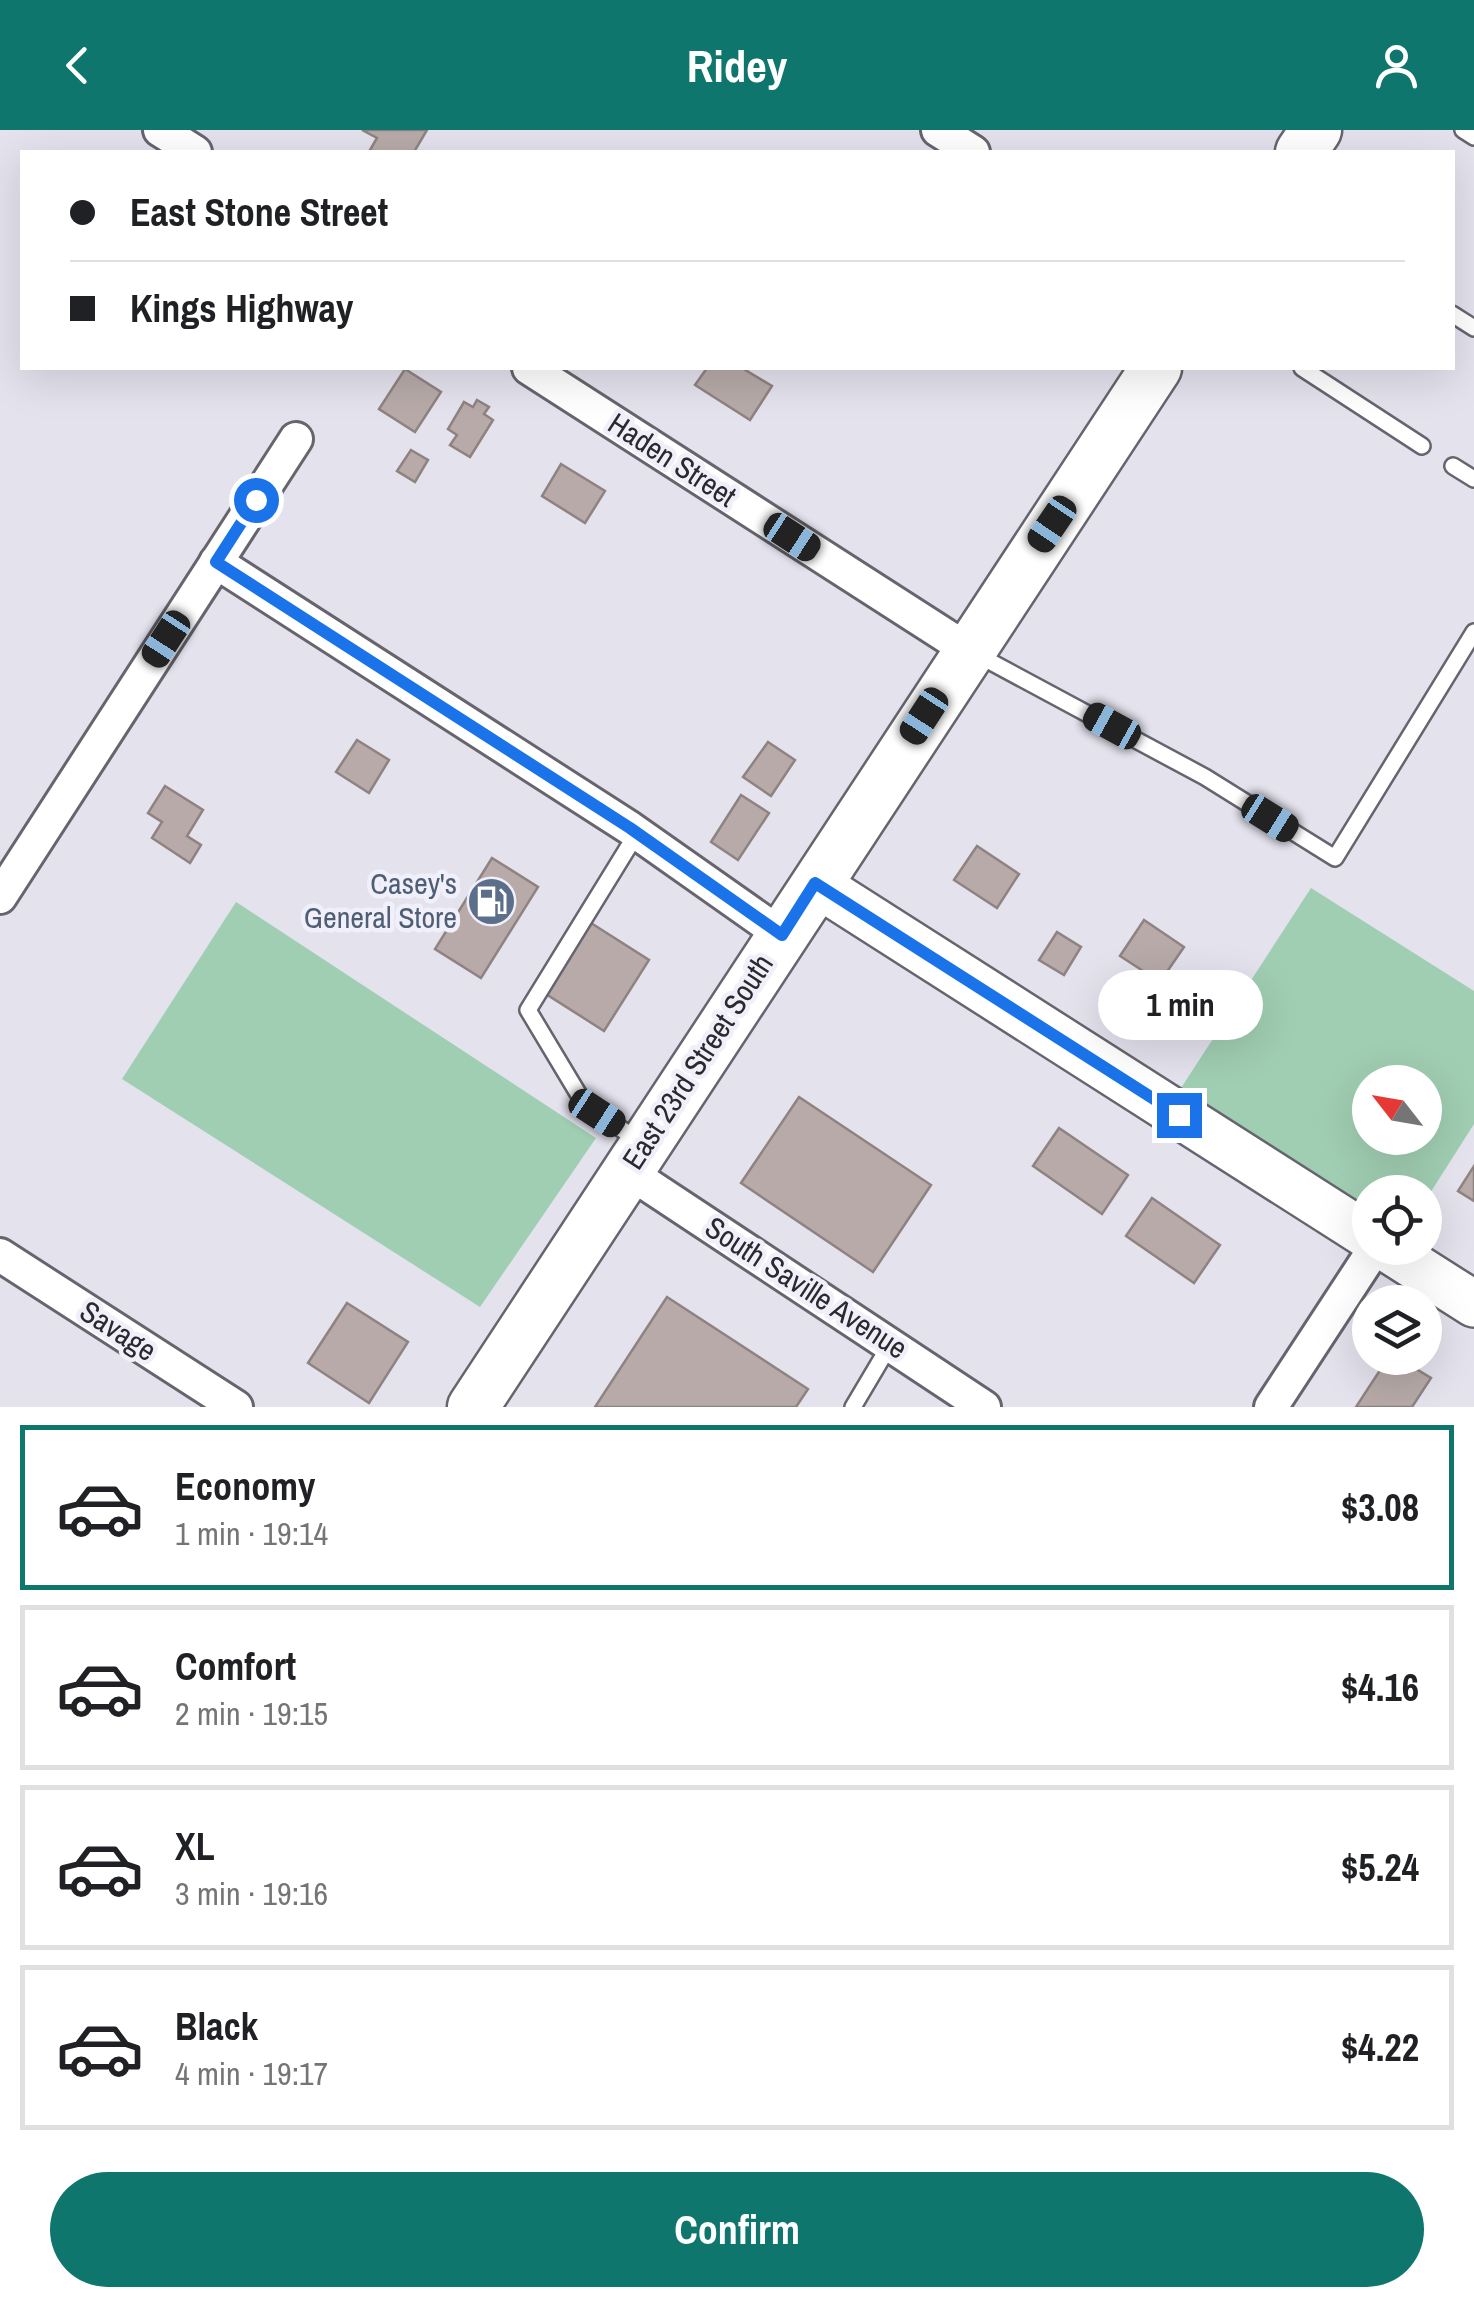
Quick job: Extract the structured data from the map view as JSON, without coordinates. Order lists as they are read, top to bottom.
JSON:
{
  "streets": {
    "main road": ["East 23rd Street South"],
    "street": ["Haden Street", "South Saville Avenue", "Savage"]
  },
  "crossings": [
    ["Haden Street", "East 23rd Street South"],
    ["East 23rd Street South", "South Saville Avenue"]
  ],
  "places": {
    "fuel station": ["Casey's General Store"]
  },
  "north": "top left",
  "page": {
    "header": "Ridey",
    "banner": ["East Stone Street", "Kings Highway"],
    "bubble": "1 min",
    "list": [
      {
        "name": "Economy",
        "note": "1 min · 19:14",
        "value": "$3.08"
      },
      {
        "name": "Comfort",
        "note": "2 min · 19:15",
        "value": "$4.16"
      },
      {
        "name": "XL",
        "note": "3 min · 19:16",
        "value": "$5.24"
      },
      {
        "name": "Black",
        "note": "4 min · 19:17",
        "value": "$4.22"
      }
    ],
    "buttons": "Confirm"
  }
}
